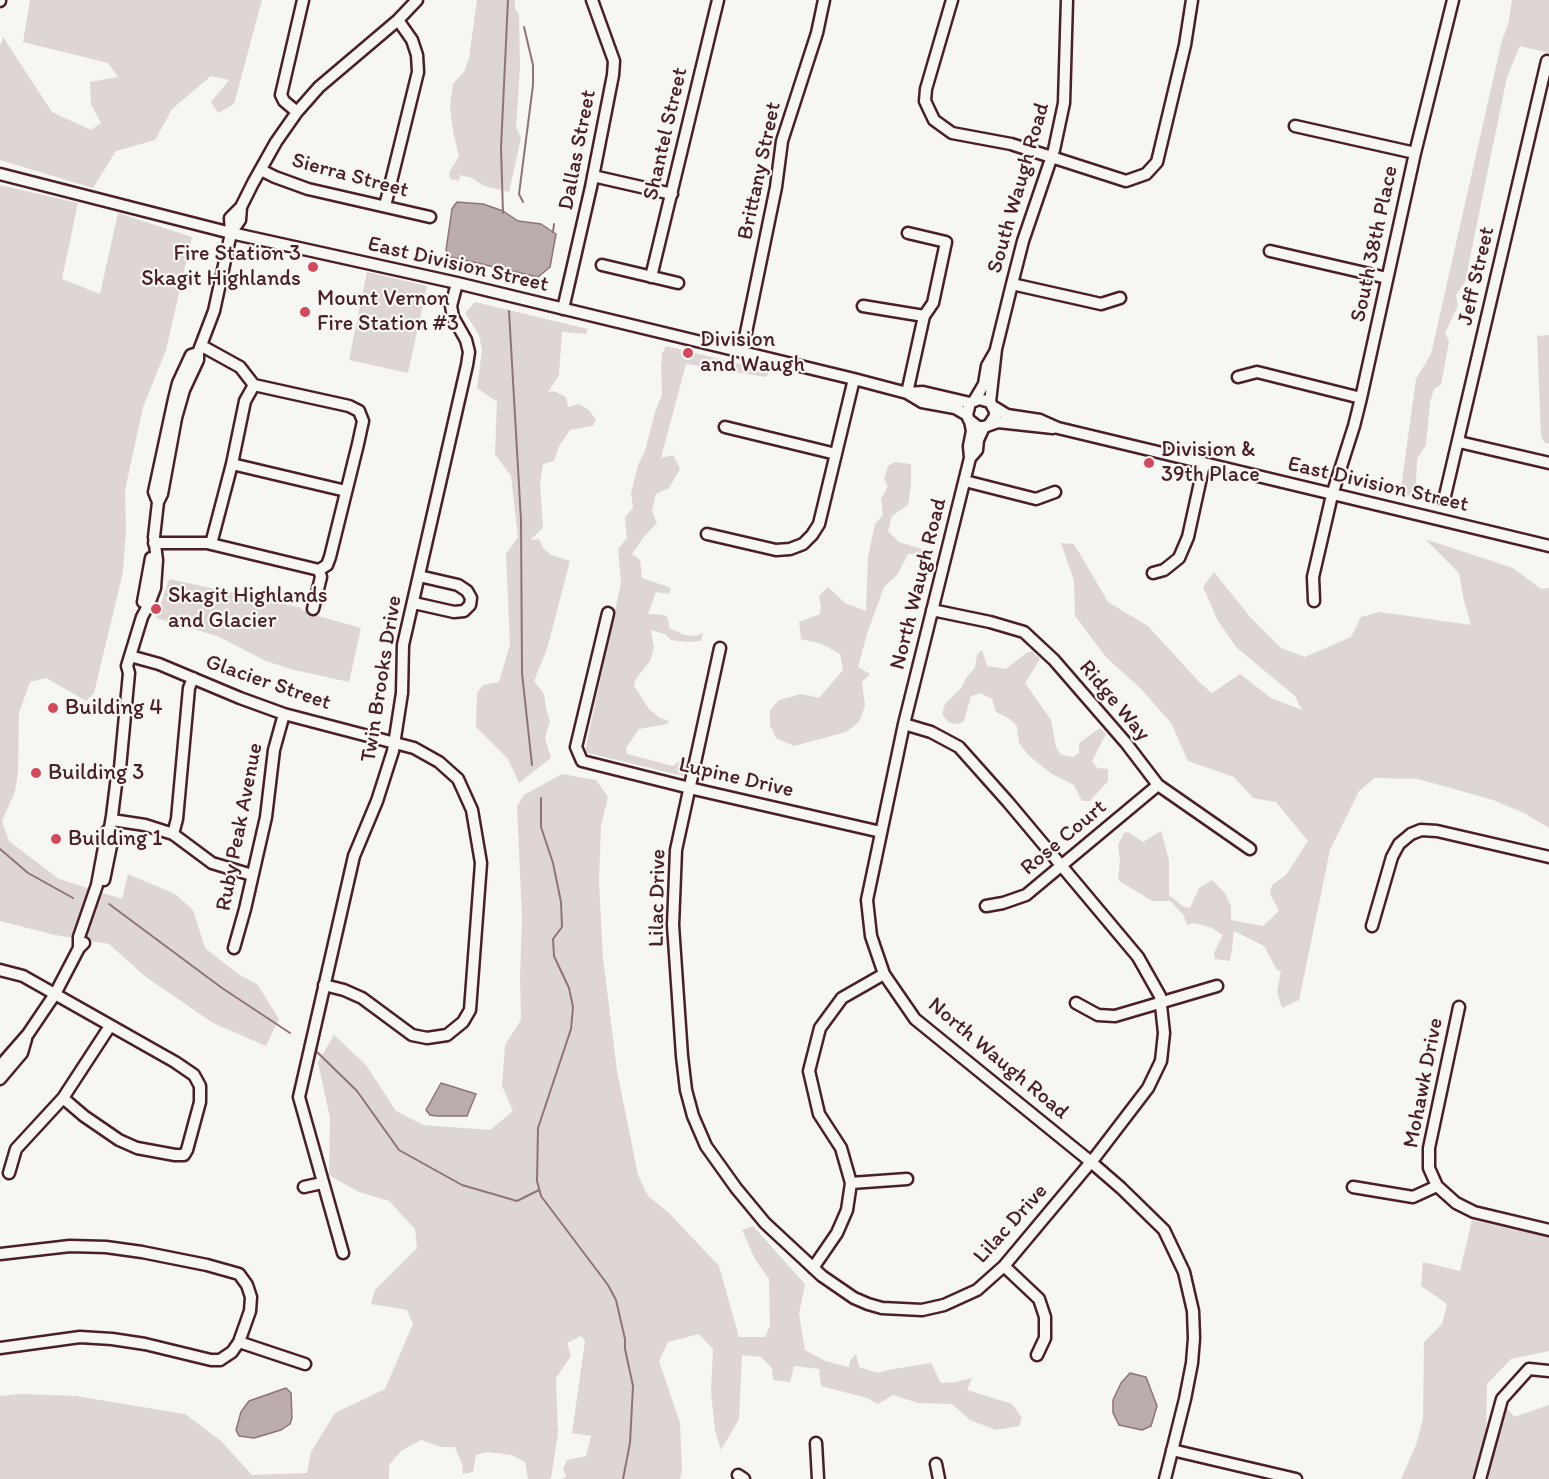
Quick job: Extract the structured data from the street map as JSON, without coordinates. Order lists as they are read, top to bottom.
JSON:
{
  "streets": {
    "street": [
      "Shantel Street",
      "Dallas Street",
      "Brittany Street",
      "Sierra Street",
      "South Waugh Road",
      "South 38th Place",
      "East Division Street",
      "Jeff Street",
      "North Waugh Road",
      "Twin Brooks Drive",
      "Glacier Street",
      "Ridge Way",
      "Lupine Drive",
      "Ruby Peak Avenue",
      "Rose Court",
      "Lilac Drive",
      "Mohawk Drive"
    ]
  },
  "crossings": [
    ["Dallas Street", "East Division Street"],
    ["Brittany Street", "East Division Street"],
    ["South Waugh Road", "East Division Street"],
    ["South Waugh Road", "North Waugh Road"],
    ["South 38th Place", "East Division Street"],
    ["East Division Street", "North Waugh Road"],
    ["East Division Street", "Twin Brooks Drive"],
    ["North Waugh Road", "Ridge Way"],
    ["North Waugh Road", "Lupine Drive"],
    ["North Waugh Road", "Lilac Drive"],
    ["Twin Brooks Drive", "Glacier Street"],
    ["Glacier Street", "Ruby Peak Avenue"],
    ["Ridge Way", "Rose Court"],
    ["Lupine Drive", "Lilac Drive"],
    ["Rose Court", "Lilac Drive"]
  ],
  "places": [
    "Fire Station 3 Skagit Highlands",
    "Mount Vernon Fire Station #3",
    "Division and Waugh",
    "Division & 39th Place",
    "Skagit Highlands and Glacier",
    "Building 4",
    "Building 3",
    "Building 1"
  ]
}
